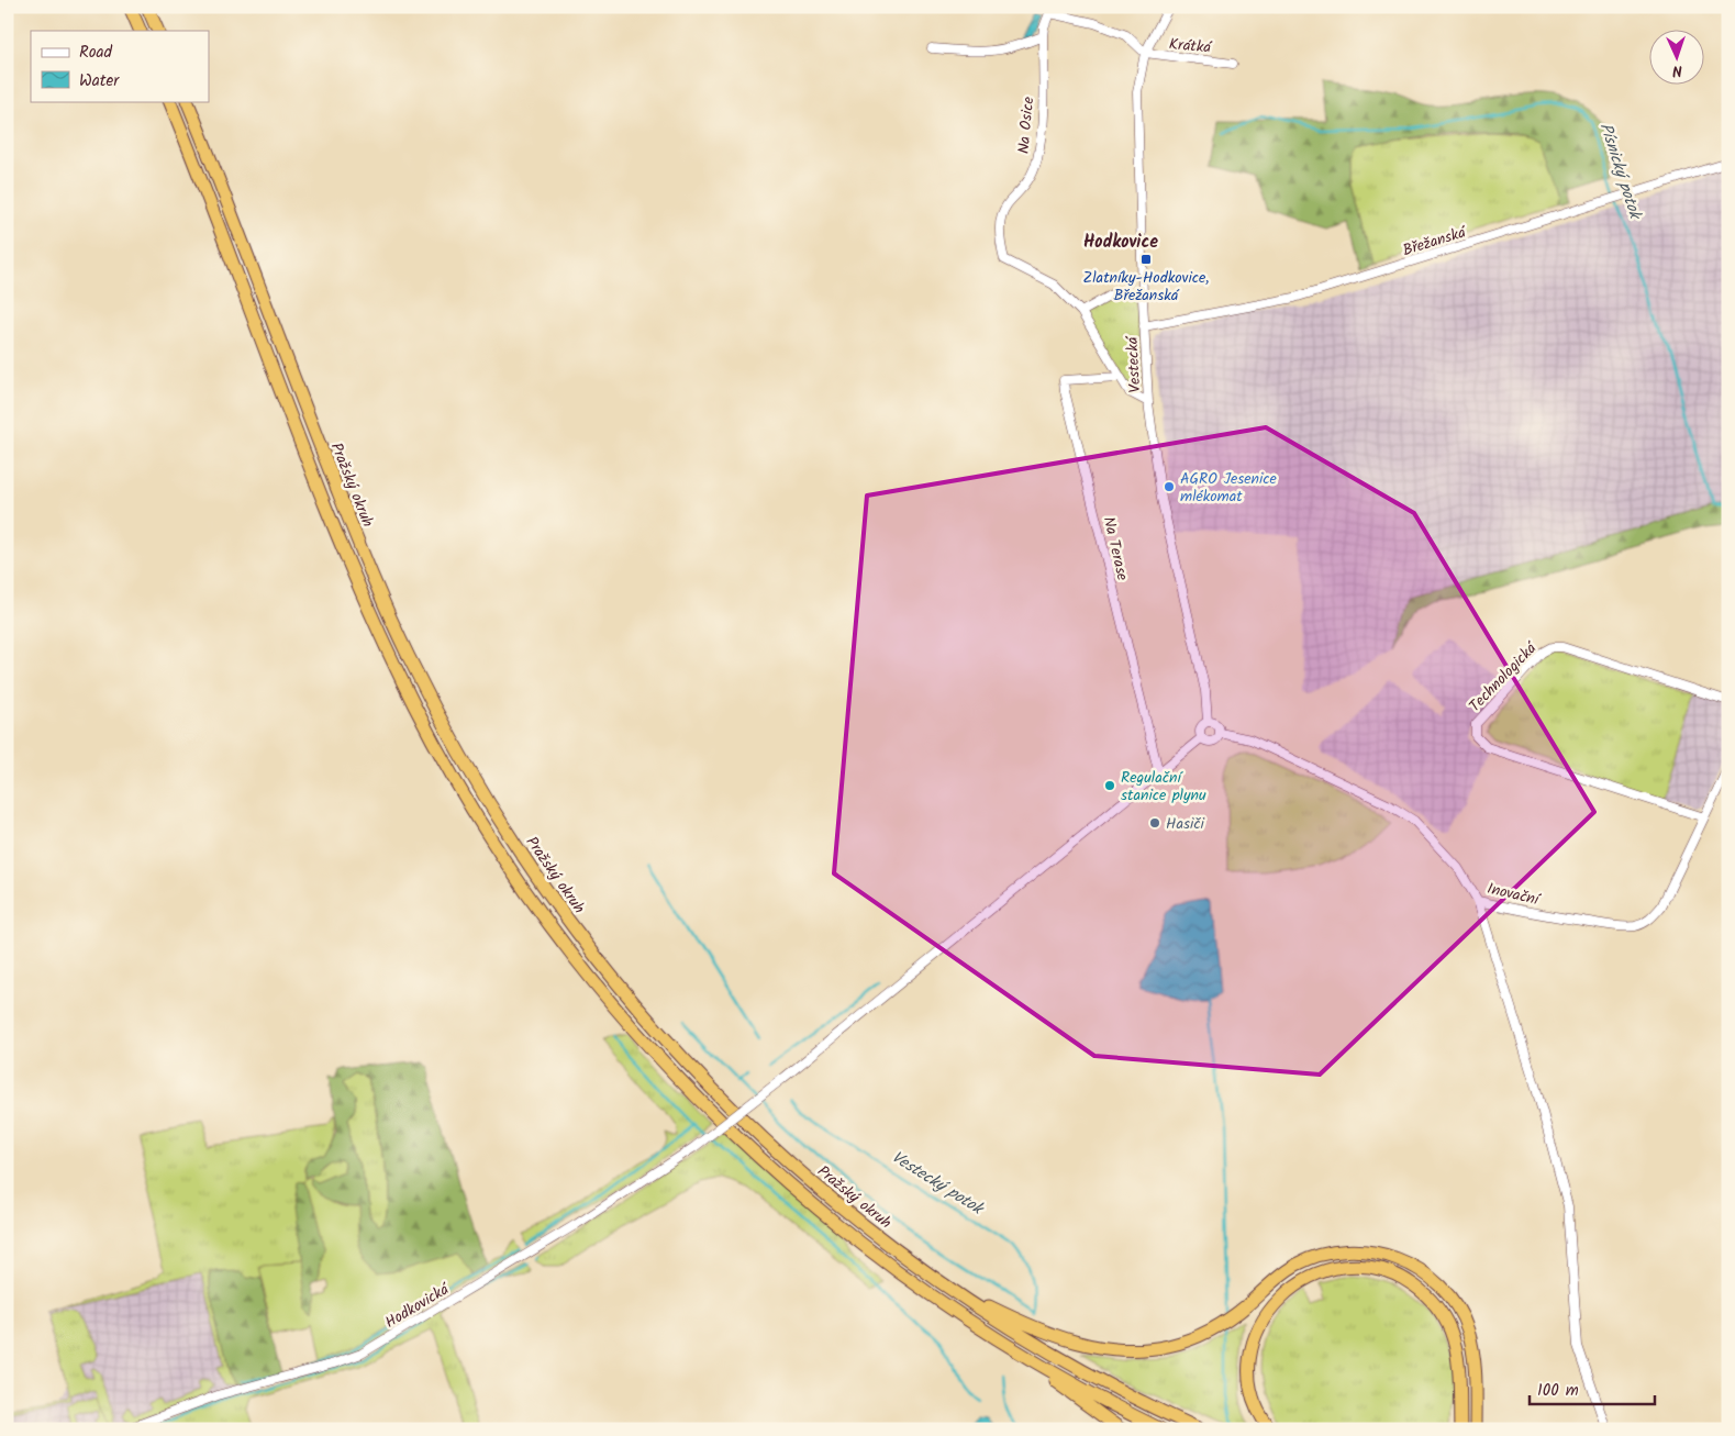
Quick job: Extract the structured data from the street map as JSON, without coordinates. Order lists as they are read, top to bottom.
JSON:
{
  "streets": {
    "highway": ["Pražský okruh"],
    "street": [
      "Krátká",
      "Na Osice",
      "Břežanská",
      "Vestecká",
      "Na Terase",
      "Technologická",
      "Inovační",
      "Hodkovická"
    ]
  },
  "crossings": [
    ["Krátká", "Vestecká"],
    ["Na Osice", "Vestecká"],
    ["Na Osice", "Na Terase"],
    ["Břežanská", "Vestecká"],
    ["Vestecká", "Na Terase"],
    ["Vestecká", "Inovační"],
    ["Vestecká", "Hodkovická"],
    ["Technologická", "Inovační"]
  ],
  "districts": ["Hodkovice"],
  "water": ["Písnický potok", "Vestecký potok"],
  "places": {
    "transit": ["Zlatníky-Hodkovice, Břežanská"],
    "other": ["AGRO Jesenice mlékomat", "Regulační stanice plynu", "Hasiči"]
  },
  "legend": ["Road", "Water"],
  "scale_bar": "100 m",
  "north": "bottom"
}
